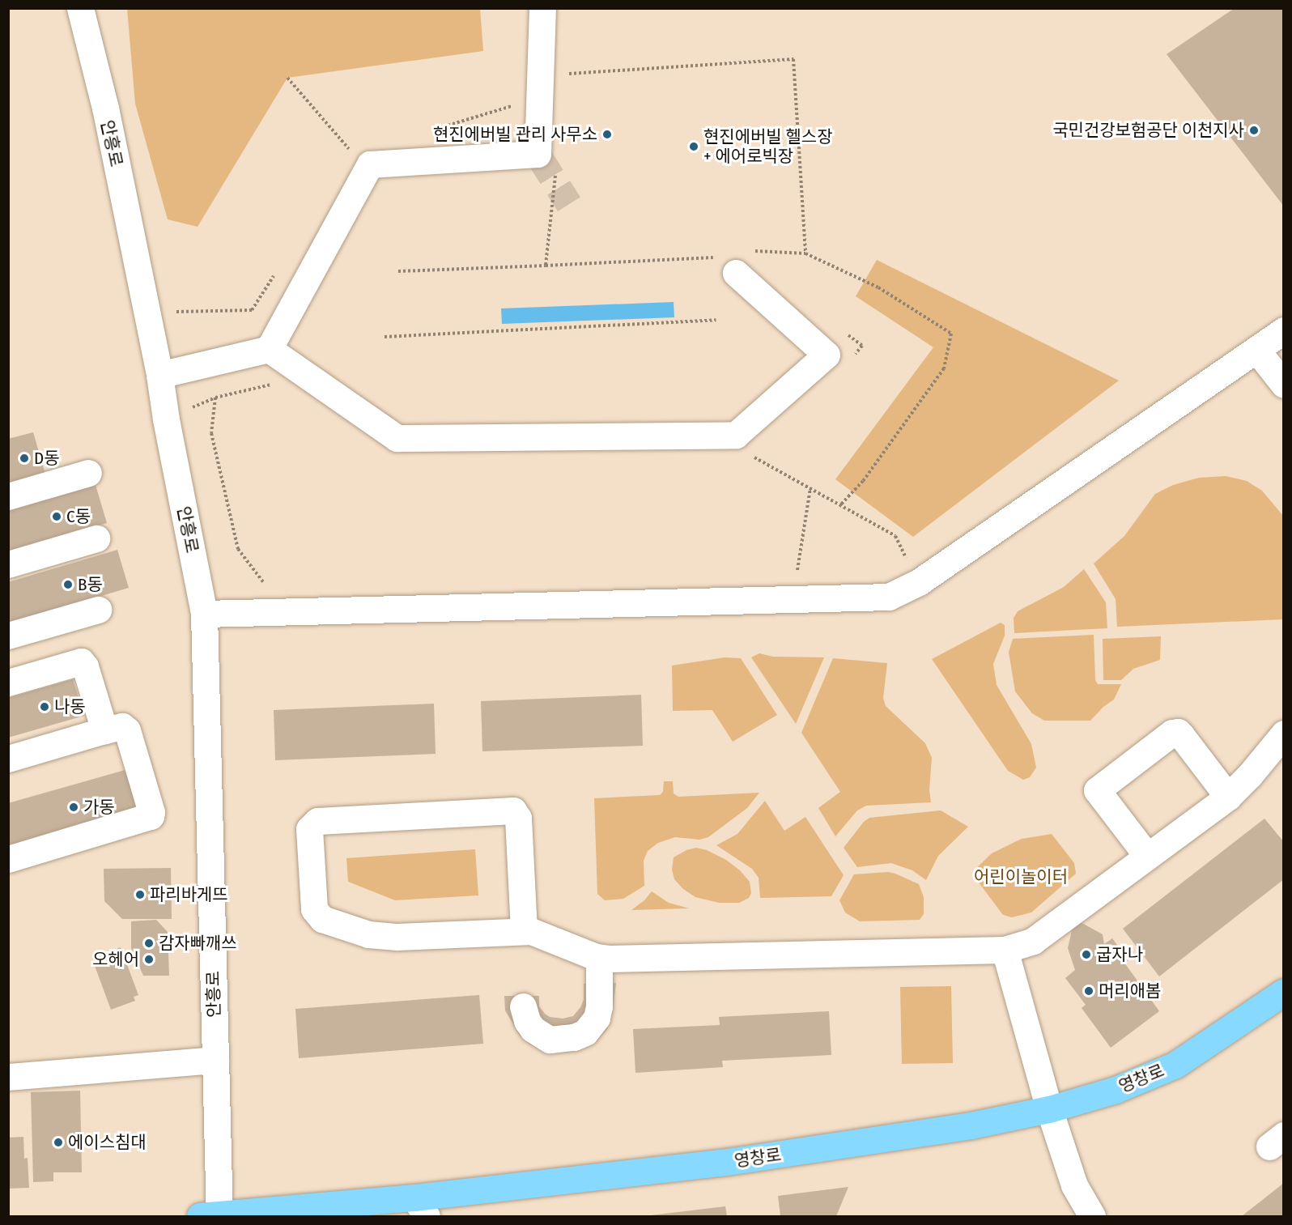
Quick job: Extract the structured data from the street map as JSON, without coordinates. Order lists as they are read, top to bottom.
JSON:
{
  "streets": {
    "main road": ["영창로"],
    "street": ["안흥로"]
  },
  "crossings": [
    ["안흥로", "영창로"]
  ],
  "parks": ["어린이놀이터"],
  "places": [
    "국민건강보험공단 이천지사",
    "현진에버빌 관리 사무소",
    "현진에버빌 헬스장 + 에어로빅장",
    "D동",
    "C동",
    "B동",
    "나동",
    "가동",
    "파리바게뜨",
    "감자빠깨쓰",
    "굽자나",
    "오헤어",
    "머리애봄",
    "에이스침대"
  ]
}
